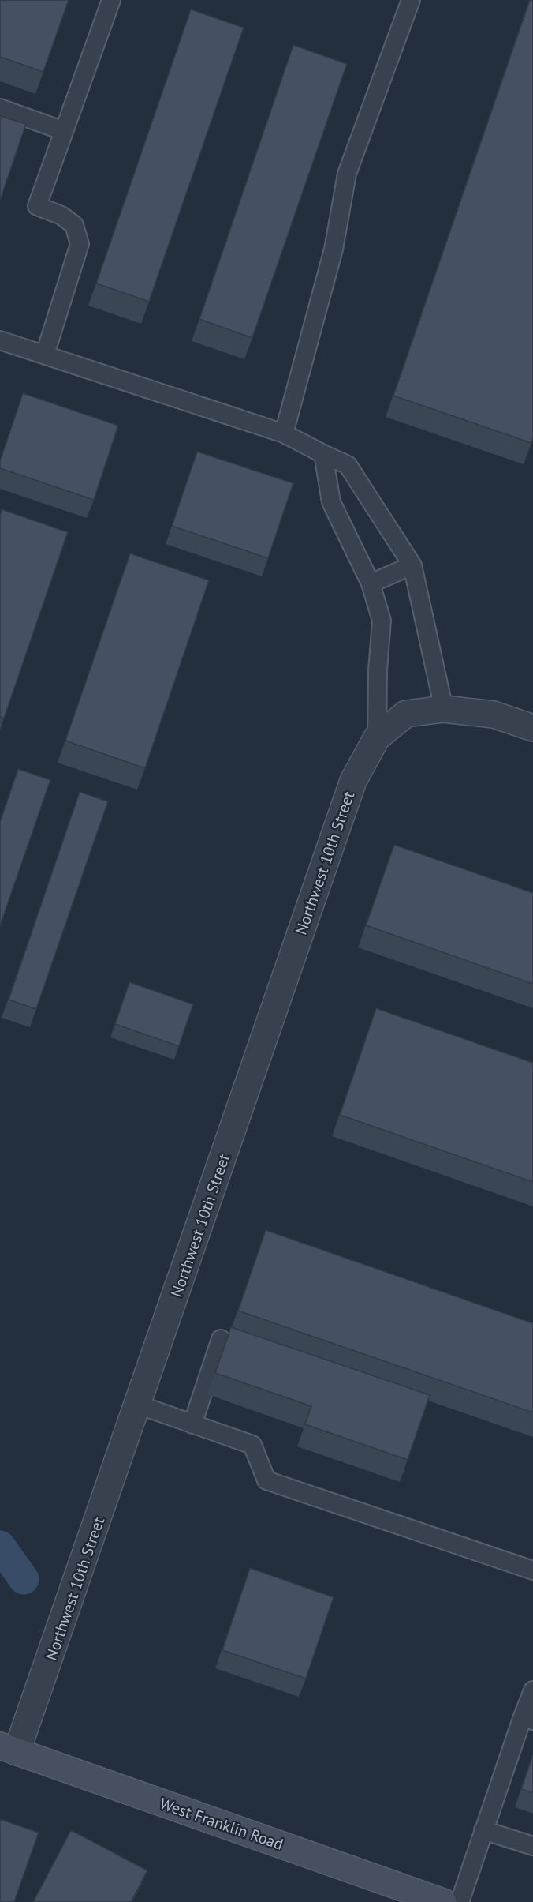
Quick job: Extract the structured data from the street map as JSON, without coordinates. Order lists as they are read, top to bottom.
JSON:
{
  "streets": {
    "main road": ["West Franklin Road"],
    "street": ["Northwest 10th Street"]
  },
  "crossings": [
    ["Northwest 10th Street", "West Franklin Road"]
  ]
}
